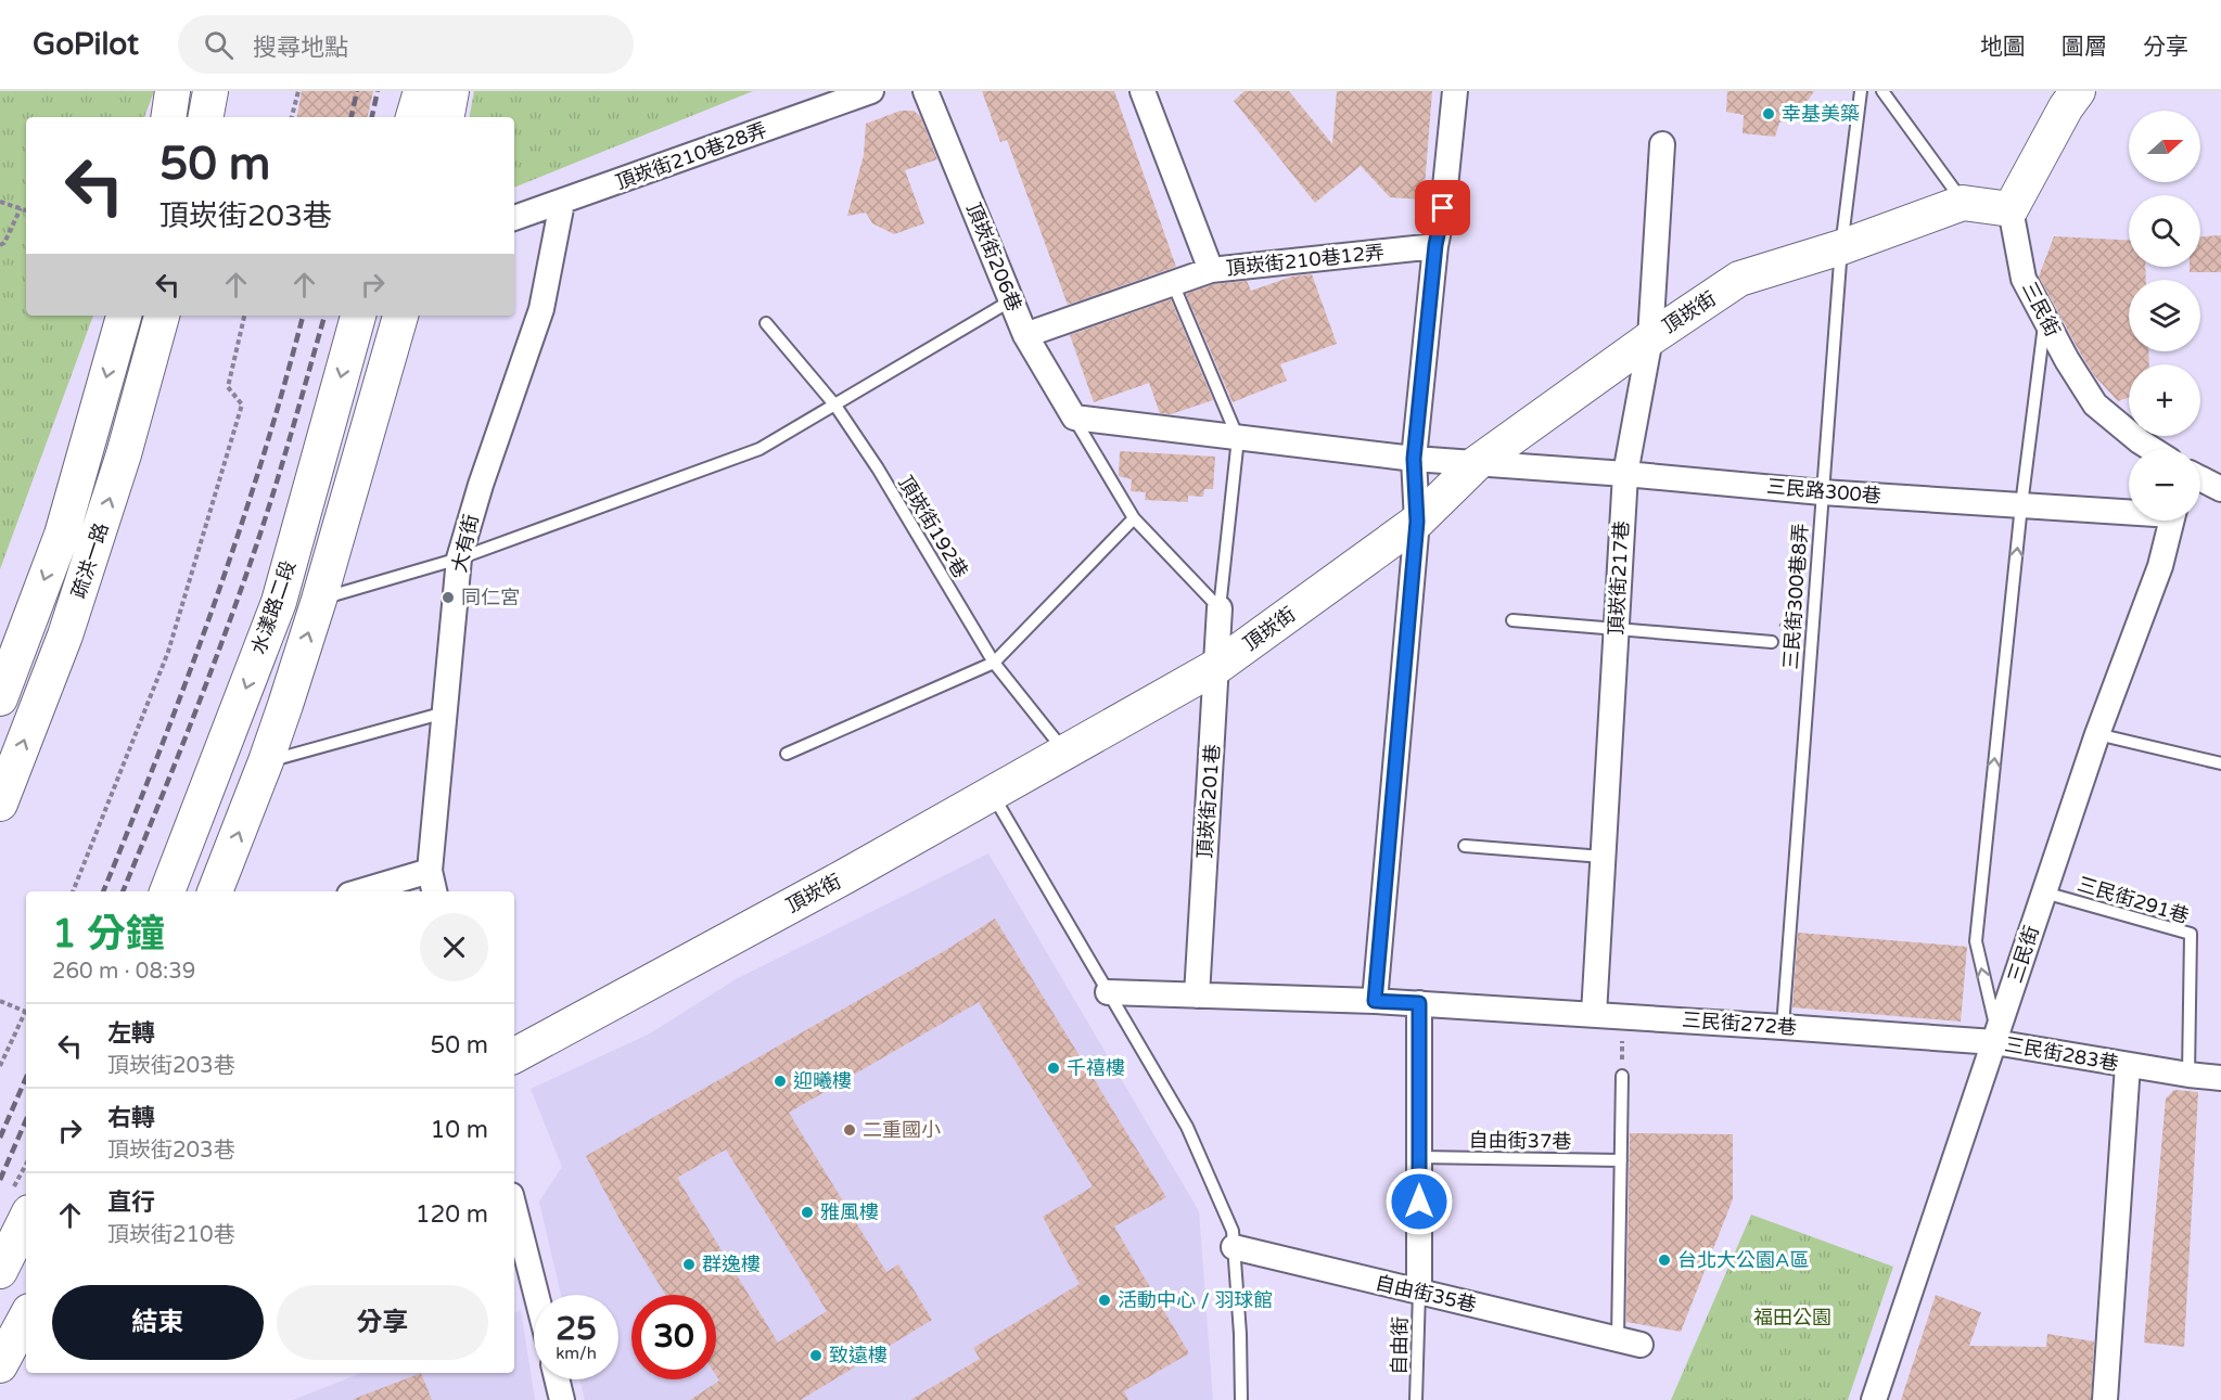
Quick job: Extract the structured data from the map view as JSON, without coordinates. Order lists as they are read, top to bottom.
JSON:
{
  "streets": {
    "street": [
      "頂崁街210巷28弄",
      "頂崁街206巷",
      "頂崁街210巷12弄",
      "三民街",
      "頂崁街",
      "三民路300巷",
      "大有街",
      "疏洪一路",
      "頂崁街217巷",
      "水漾路二段",
      "頂崁街201巷",
      "三民街272巷",
      "三民街283巷",
      "自由街35巷"
    ],
    "lane": [
      "頂崁街192巷",
      "三民街300巷8弄",
      "三民街291巷",
      "自由街37巷",
      "自由街"
    ]
  },
  "crossings": [
    ["頂崁街210巷28弄", "大有街"],
    ["頂崁街206巷", "三民路300巷"],
    ["三民街", "頂崁街"],
    ["三民街", "三民街291巷"],
    ["三民街", "三民街272巷"],
    ["三民街", "三民街283巷"],
    ["頂崁街", "三民路300巷"],
    ["頂崁街", "頂崁街192巷"],
    ["頂崁街", "頂崁街217巷"],
    ["頂崁街", "三民街300巷8弄"],
    ["頂崁街", "頂崁街201巷"],
    ["三民路300巷", "頂崁街217巷"],
    ["三民路300巷", "三民街300巷8弄"],
    ["頂崁街217巷", "三民街272巷"],
    ["三民街300巷8弄", "三民街272巷"],
    ["頂崁街201巷", "三民街272巷"],
    ["三民街291巷", "三民街283巷"],
    ["三民街272巷", "三民街283巷"],
    ["自由街37巷", "自由街35巷"],
    ["自由街35巷", "自由街"]
  ],
  "parks": ["福田公園"],
  "places": [
    "幸基美築",
    "同仁宮",
    "千禧樓",
    "迎曦樓",
    "二重國小",
    "雅風樓",
    "台北大公園A區",
    "群逸樓",
    "活動中心 / 羽球館",
    "致遠樓"
  ],
  "north": "right",
  "page": {
    "header": "GoPilot",
    "search": "搜尋地點",
    "nav": ["地圖", "圖層", "分享"],
    "map_buttons": ["+", "−"],
    "turn": ["50 m", "頂崁街203巷"],
    "heading": ["1 分鐘", "260 m · 08:39"],
    "list": [
      {
        "name": "左轉",
        "note": "頂崁街203巷",
        "value": "50 m"
      },
      {
        "name": "右轉",
        "note": "頂崁街203巷",
        "value": "10 m"
      },
      {
        "name": "直行",
        "note": "頂崁街210巷",
        "value": "120 m"
      }
    ],
    "buttons": ["結束", "分享"],
    "speed": "25 km/h",
    "limit": "30"
  }
}
